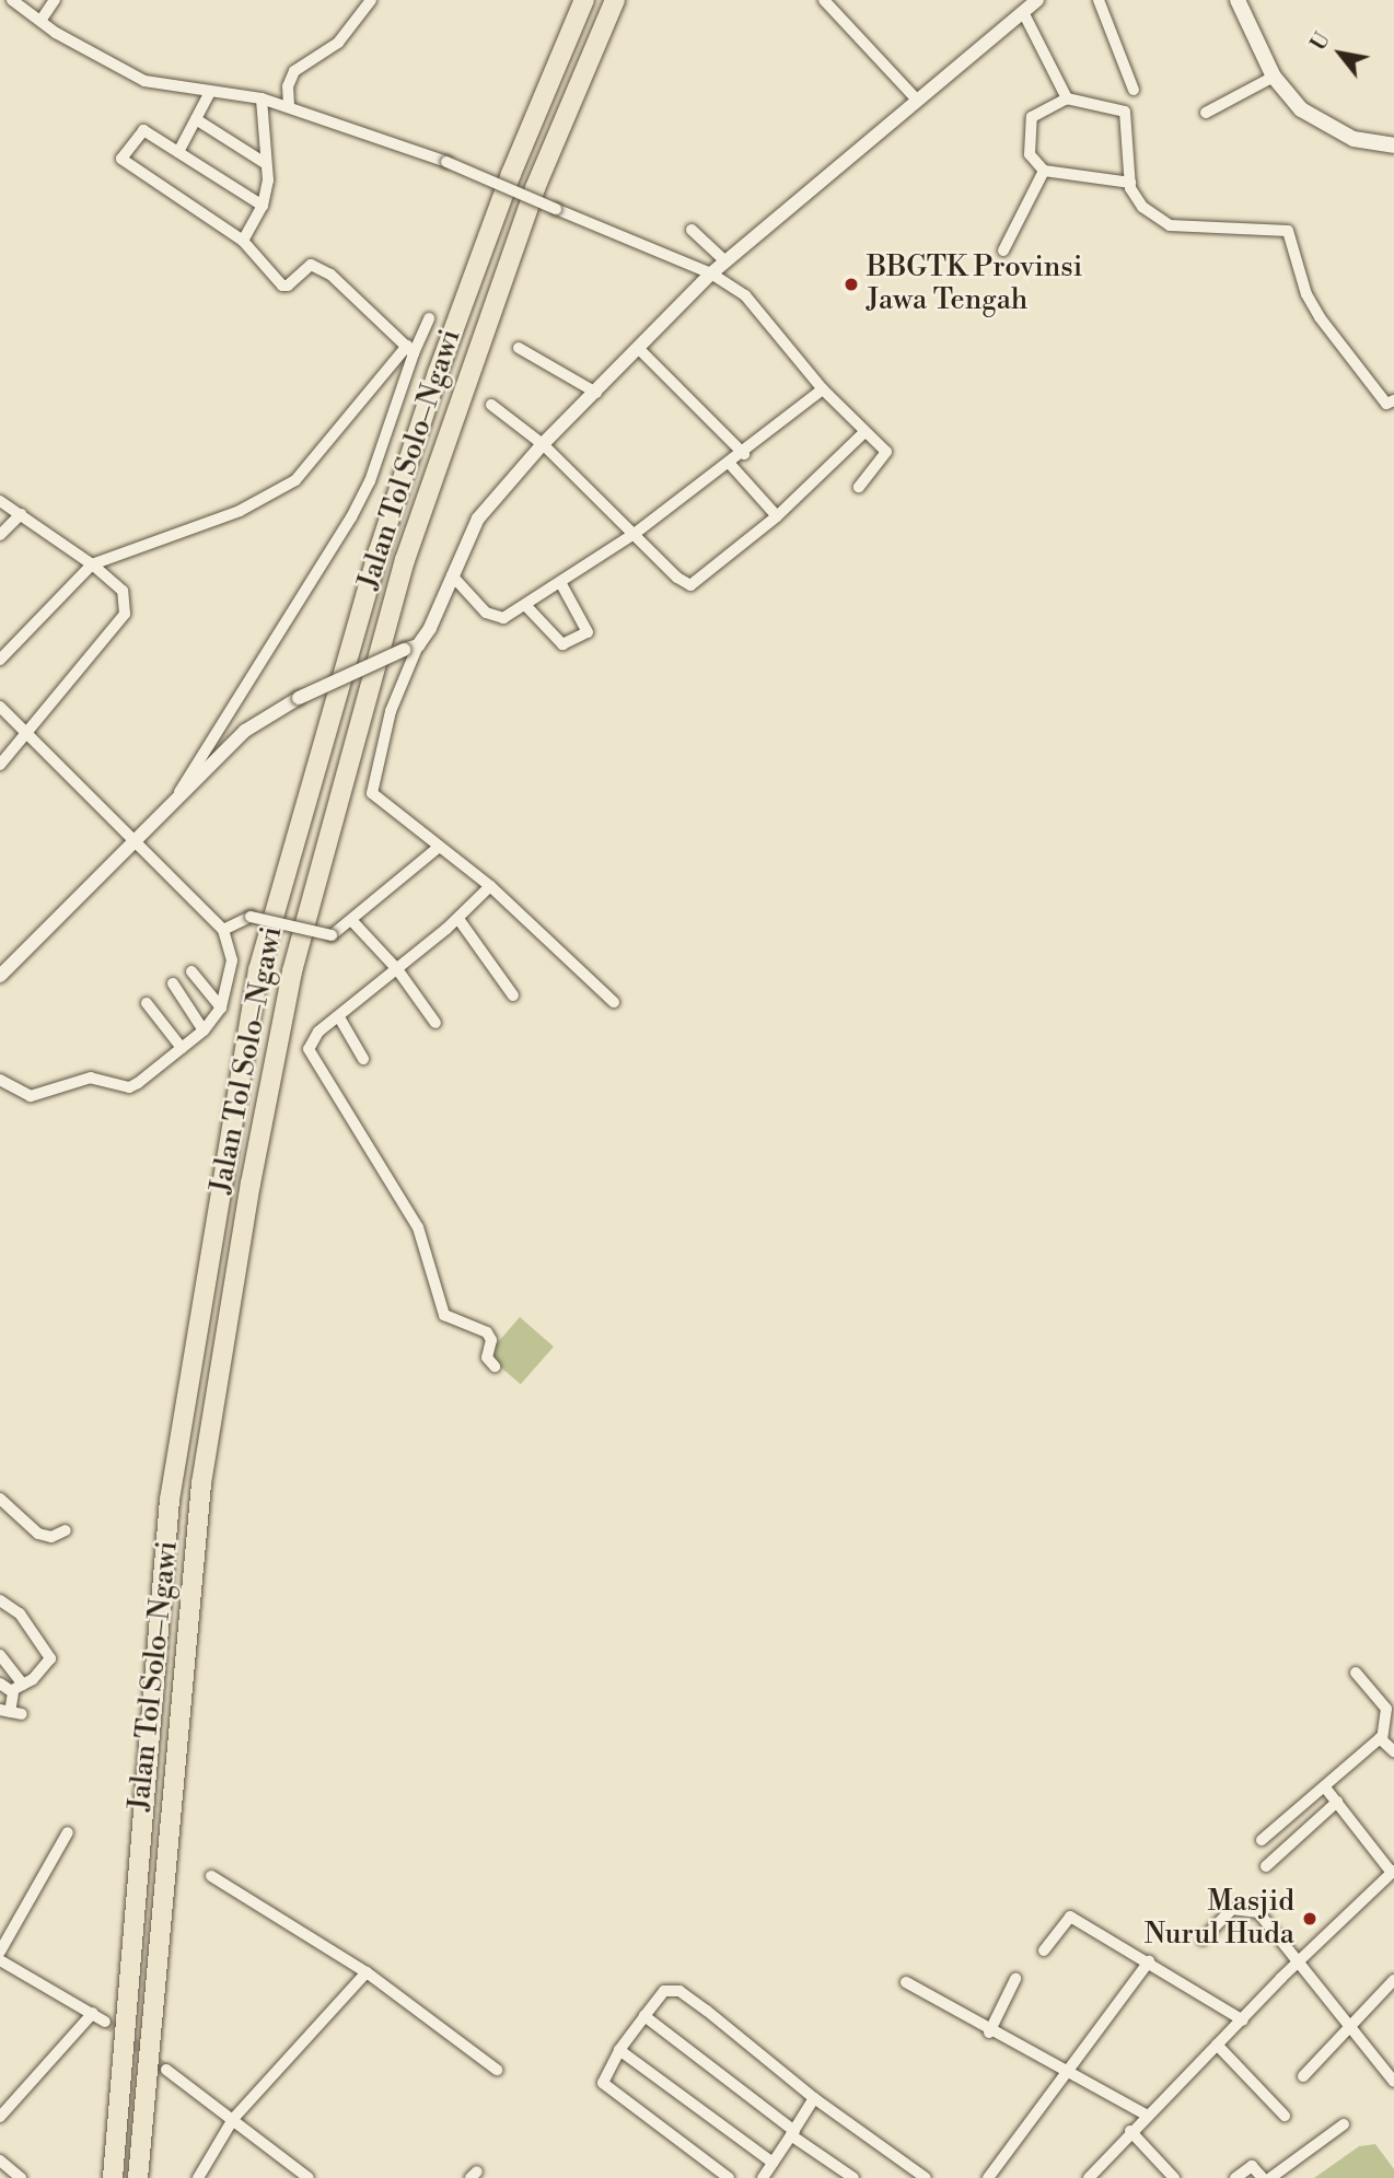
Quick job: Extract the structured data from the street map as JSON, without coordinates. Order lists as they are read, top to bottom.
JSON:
{
  "streets": {
    "highway": ["Jalan Tol Solo–Ngawi"]
  },
  "places": ["BBGTK Provinsi Jawa Tengah", "Masjid Nurul Huda"],
  "north": "top left"
}
